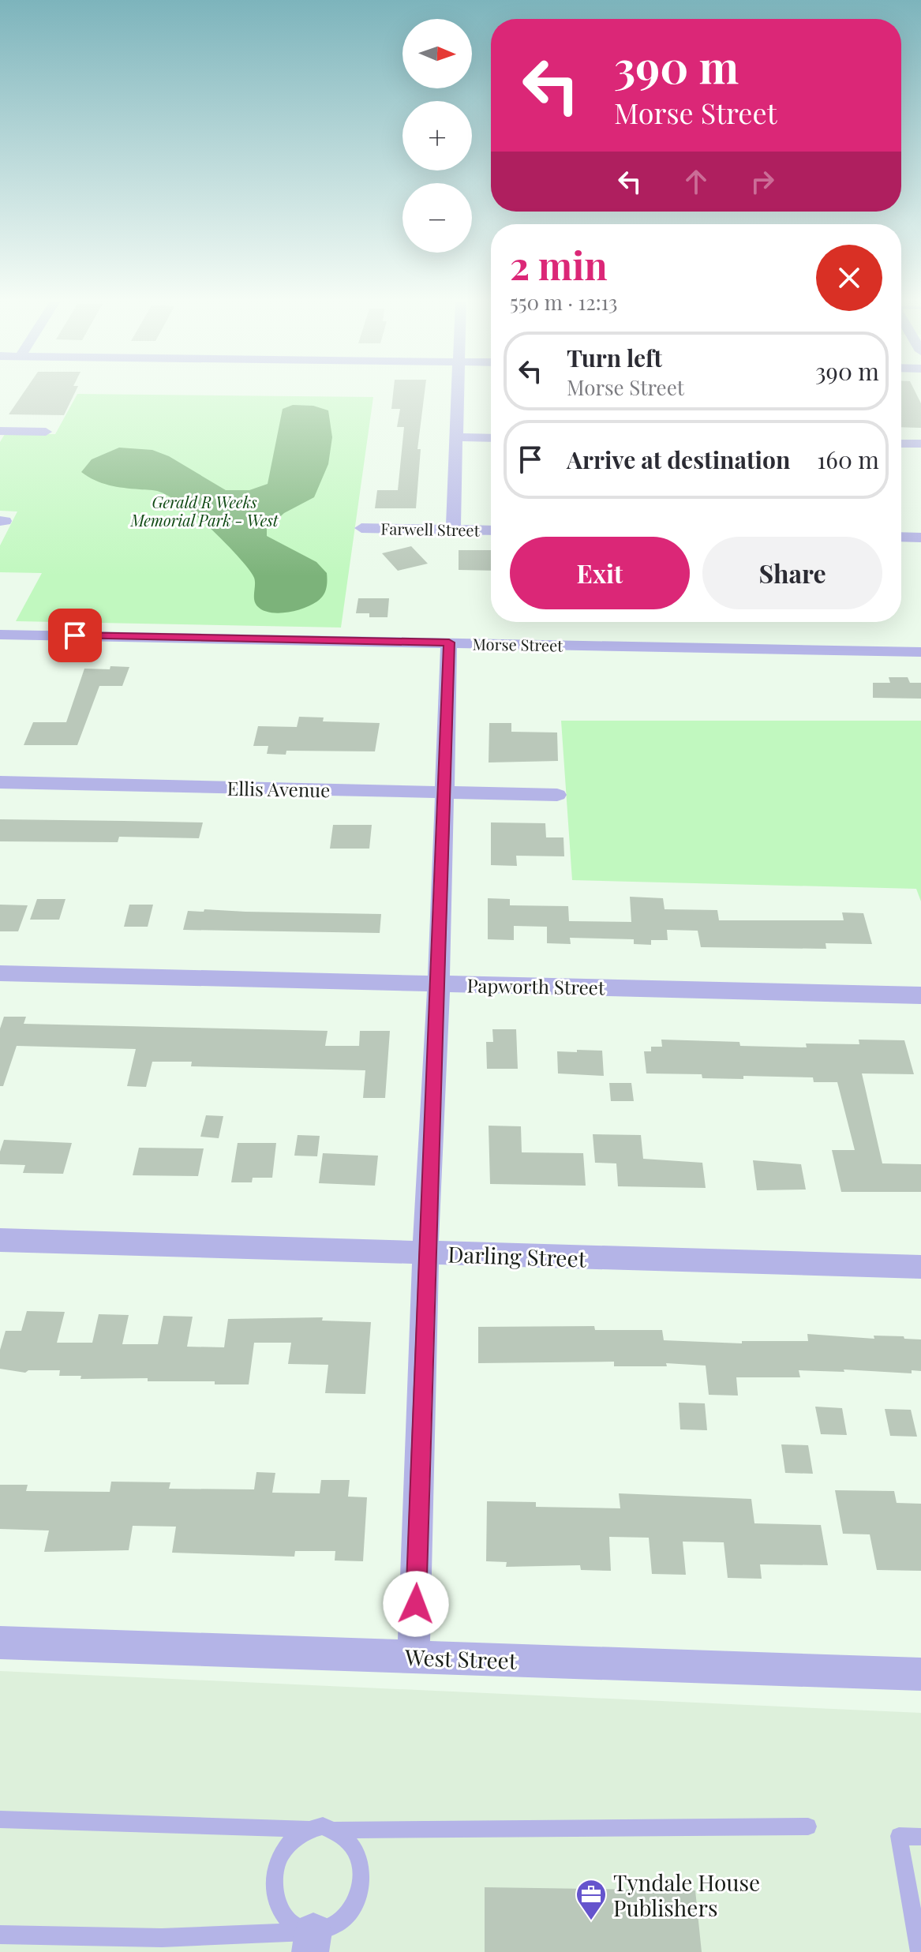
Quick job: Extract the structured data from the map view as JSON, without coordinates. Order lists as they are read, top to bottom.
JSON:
{
  "streets": {
    "street": [
      "Farwell Street",
      "Morse Street",
      "Ellis Avenue",
      "Papworth Street",
      "Darling Street",
      "West Street"
    ]
  },
  "parks": ["Gerald R Weeks Memorial Park - West"],
  "places": {
    "office": ["Tyndale House Publishers"]
  },
  "north": "right",
  "page": {
    "map_buttons": ["+", "−"],
    "turn": ["390 m", "Morse Street"],
    "heading": ["2 min", "550 m · 12:13"],
    "list": [
      {
        "name": "Turn left",
        "note": "Morse Street",
        "value": "390 m"
      },
      {
        "name": "Arrive at destination",
        "value": "160 m"
      }
    ],
    "buttons": ["Exit", "Share"]
  }
}
